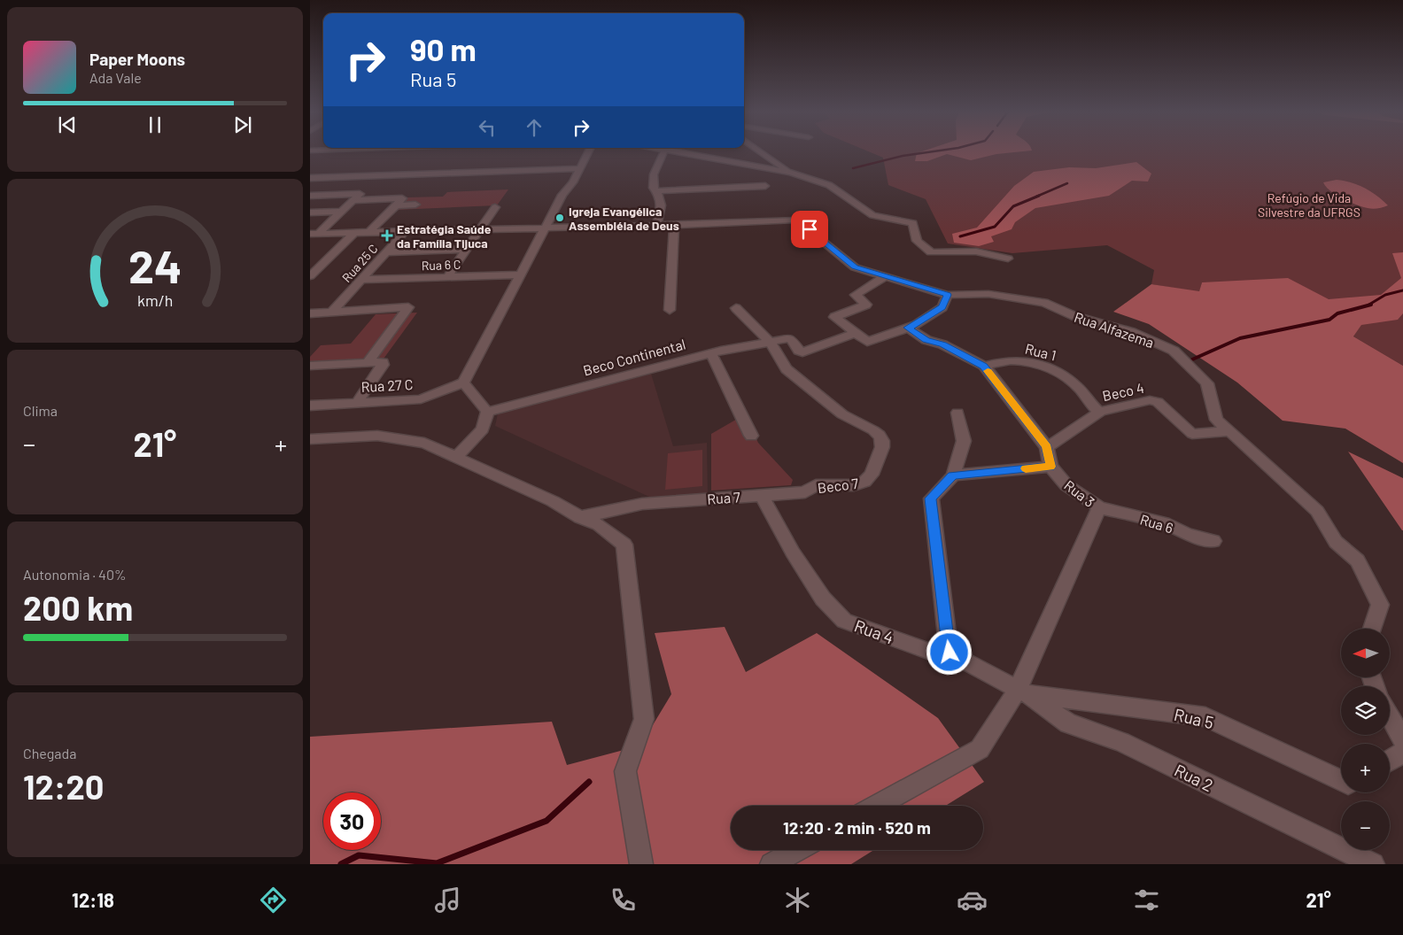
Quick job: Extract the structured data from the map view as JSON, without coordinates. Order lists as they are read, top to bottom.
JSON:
{
  "streets": {
    "street": [
      "Rua 25 C",
      "Rua 6 C",
      "Rua Alfazema",
      "Rua 1",
      "Beco Continental",
      "Rua 27 C",
      "Beco 4",
      "Beco 7",
      "Rua 3",
      "Rua 7",
      "Rua 6",
      "Rua 4",
      "Rua 5",
      "Rua 2"
    ]
  },
  "crossings": [
    ["Rua 25 C", "Rua 6 C"],
    ["Rua Alfazema", "Beco 4"],
    ["Rua 1", "Beco 4"],
    ["Beco Continental", "Beco 7"],
    ["Beco 7", "Rua 7"],
    ["Rua 3", "Rua 6"],
    ["Rua 3", "Rua 4"],
    ["Rua 3", "Rua 5"],
    ["Rua 3", "Rua 2"],
    ["Rua 7", "Rua 4"],
    ["Rua 4", "Rua 5"],
    ["Rua 4", "Rua 2"],
    ["Rua 5", "Rua 2"]
  ],
  "parks": ["Refúgio de Vida Silvestre da UFRGS"],
  "places": {
    "other": ["Igreja Evangélica Assembléia de Deus"],
    "health": ["Estratégia Saúde da Família Tijuca"]
  },
  "north": "left",
  "page": {
    "turn": ["90 m", "Rua 5"],
    "song": ["Paper Moons", "Ada Vale"],
    "tile": [
      "Clima",
      ["Autonomia · 40%", "200 km"],
      ["Chegada", "12:20"]
    ],
    "heat": ["−", "21°", "+"],
    "map_buttons": ["+", "−"],
    "limit": "30",
    "trip": "12:20 · 2 min · 520 m",
    "tabs": ["12:18", "21°"],
    "gauge": ["24", "km/h"]
  }
}
